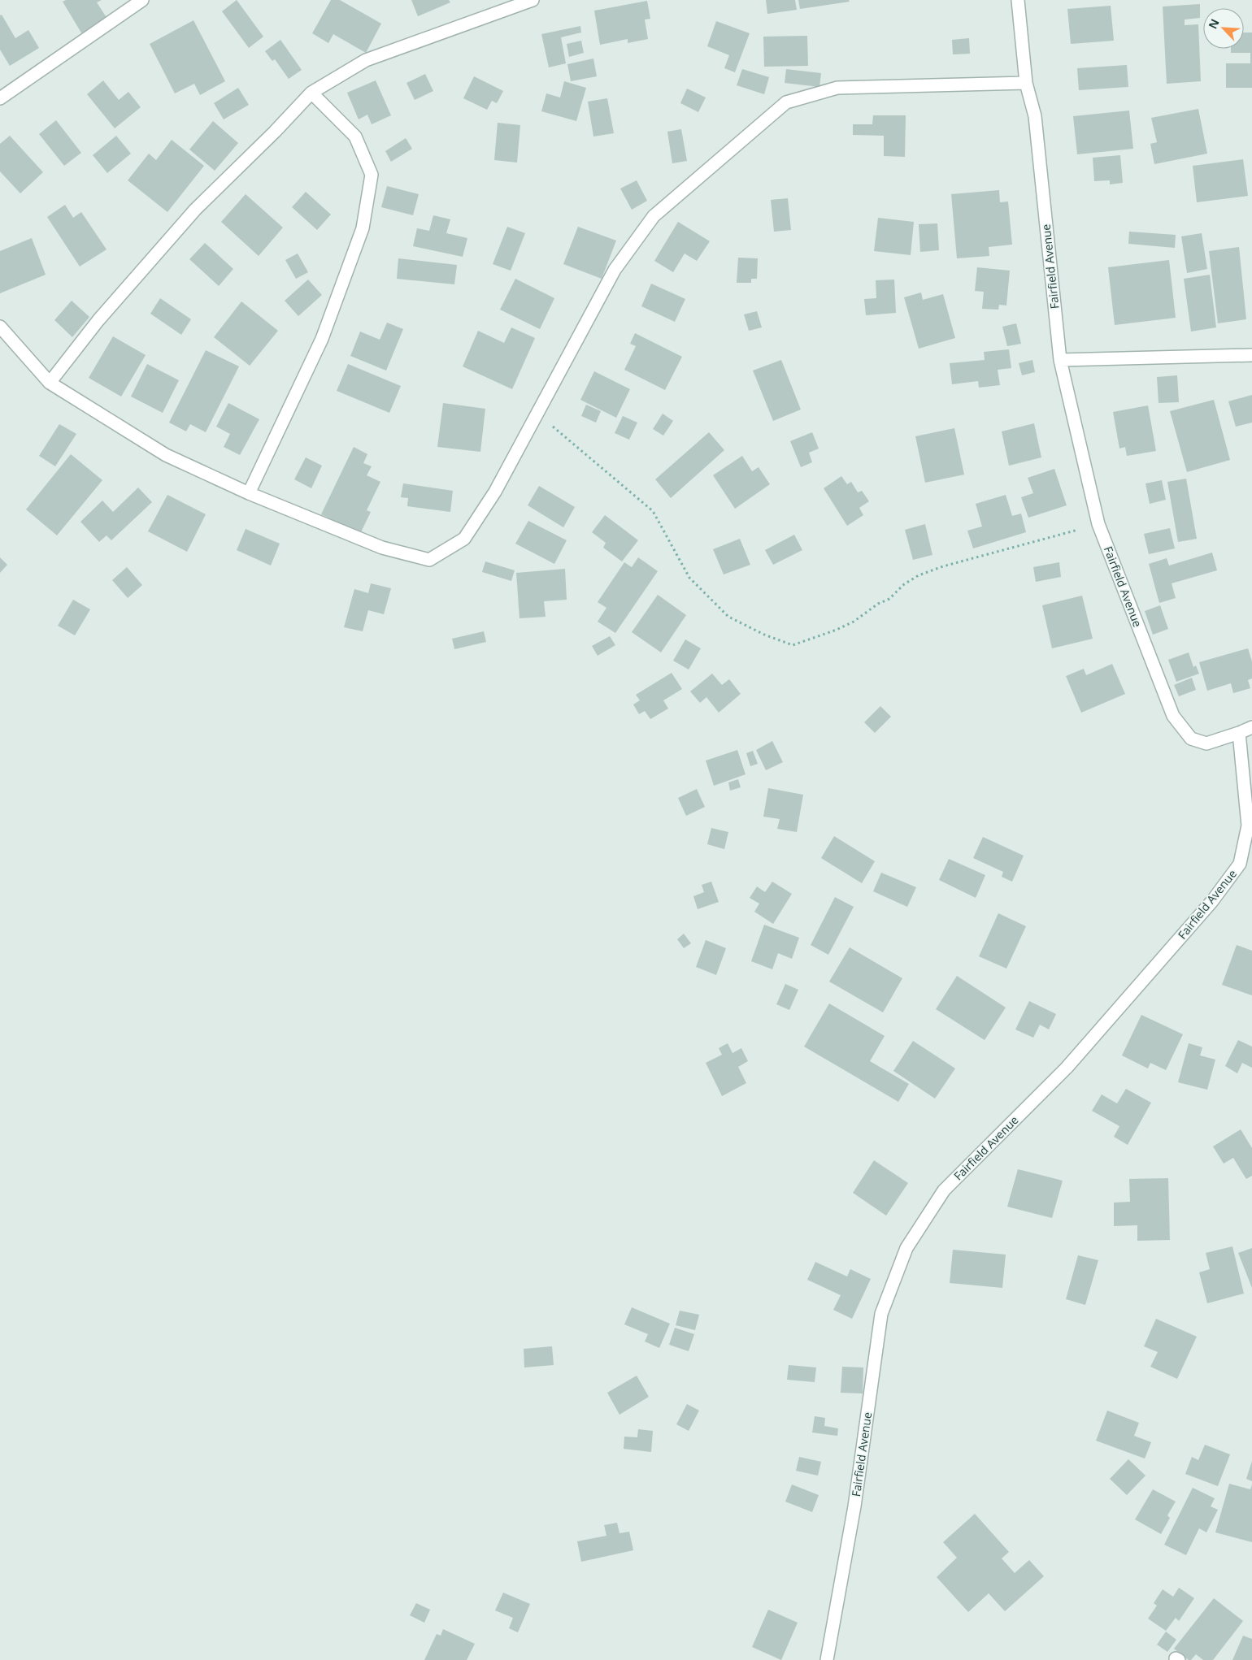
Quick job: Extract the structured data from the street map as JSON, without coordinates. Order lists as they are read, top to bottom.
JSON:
{
  "streets": {
    "street": ["Fairfield Avenue"]
  },
  "north": "top left"
}
